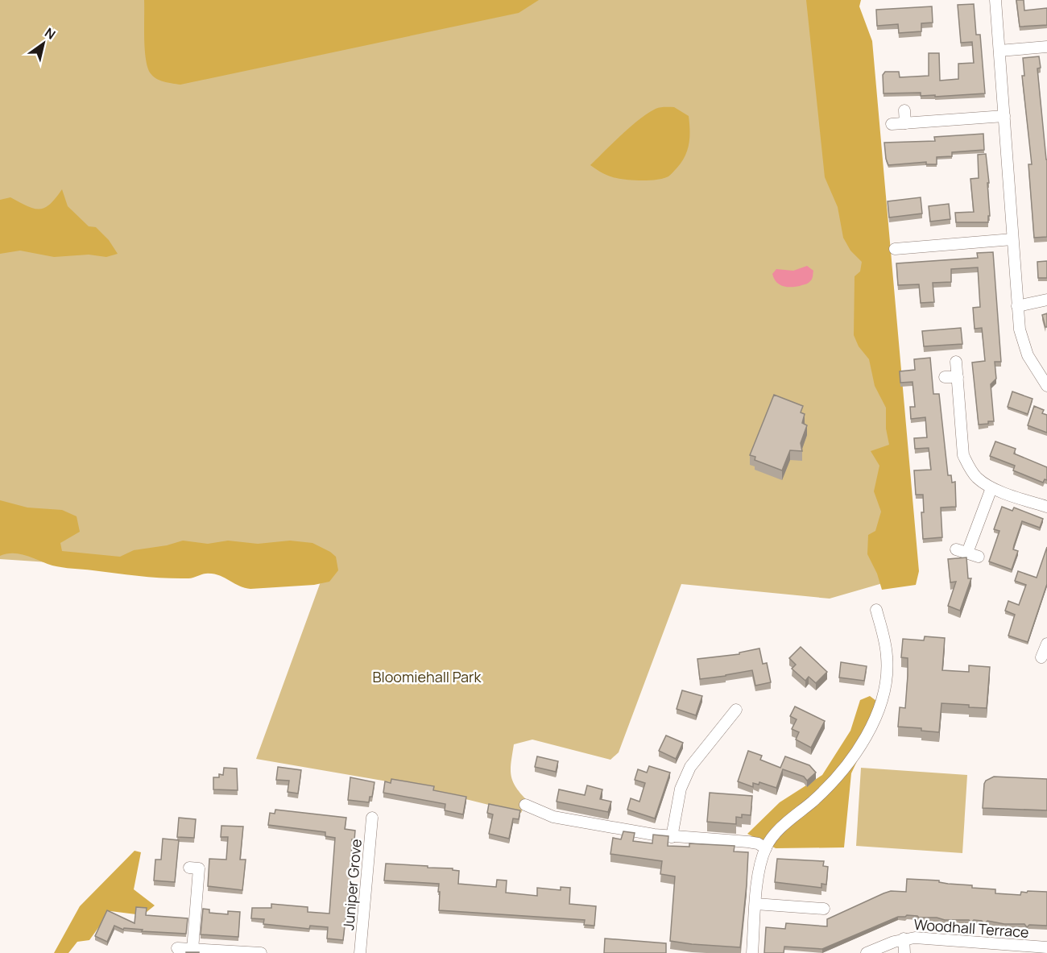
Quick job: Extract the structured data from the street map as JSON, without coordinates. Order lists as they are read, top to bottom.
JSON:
{
  "streets": {
    "street": ["Juniper Grove", "Woodhall Terrace"]
  },
  "parks": ["Bloomiehall Park"],
  "north": "top right"
}
